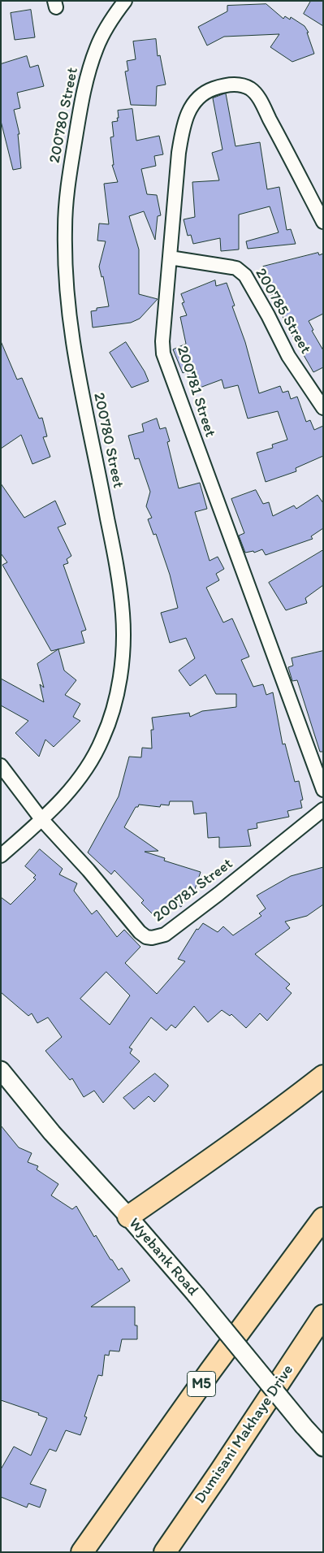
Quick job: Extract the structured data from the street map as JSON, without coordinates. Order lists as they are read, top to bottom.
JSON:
{
  "streets": {
    "main road": ["M5", "Dumisani Makhaye Drive"],
    "street": [
      "200780 Street",
      "200785 Street",
      "200781 Street",
      "Wyebank Road"
    ]
  },
  "crossings": [
    ["200780 Street", "200781 Street"],
    ["200785 Street", "200781 Street"]
  ]
}
